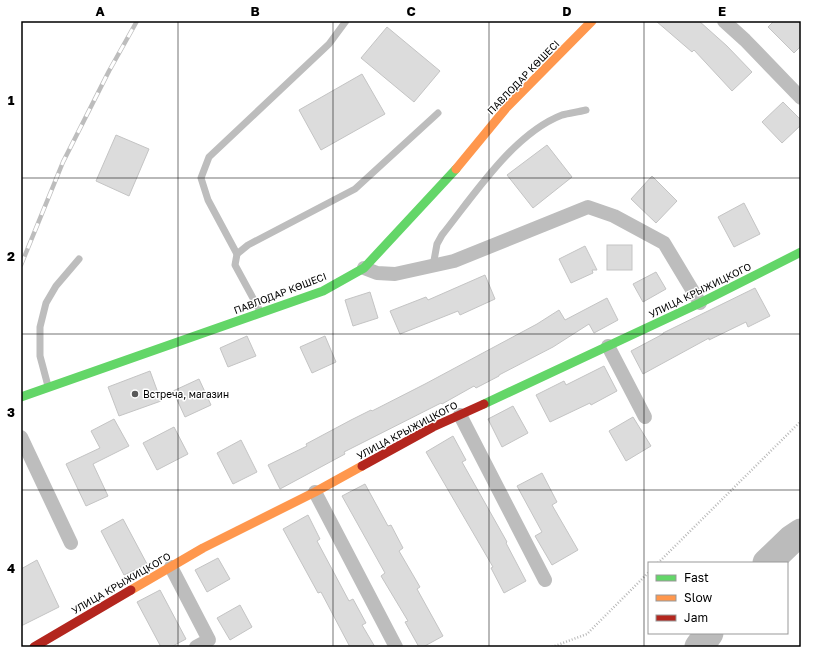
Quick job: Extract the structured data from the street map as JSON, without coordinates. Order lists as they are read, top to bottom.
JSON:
{
  "streets": {
    "street": ["ПАВЛОДАР КӨШЕСІ", "УЛИЦА КРЫЖИЦКОГО"]
  },
  "places": ["Встреча, магазин"],
  "legend": ["Fast", "Slow", "Jam"],
  "grid": {
    "columns": [
      "A",
      "B",
      "C",
      "D",
      "E"
    ],
    "rows": [
      "1",
      "2",
      "3",
      "4"
    ]
  }
}
